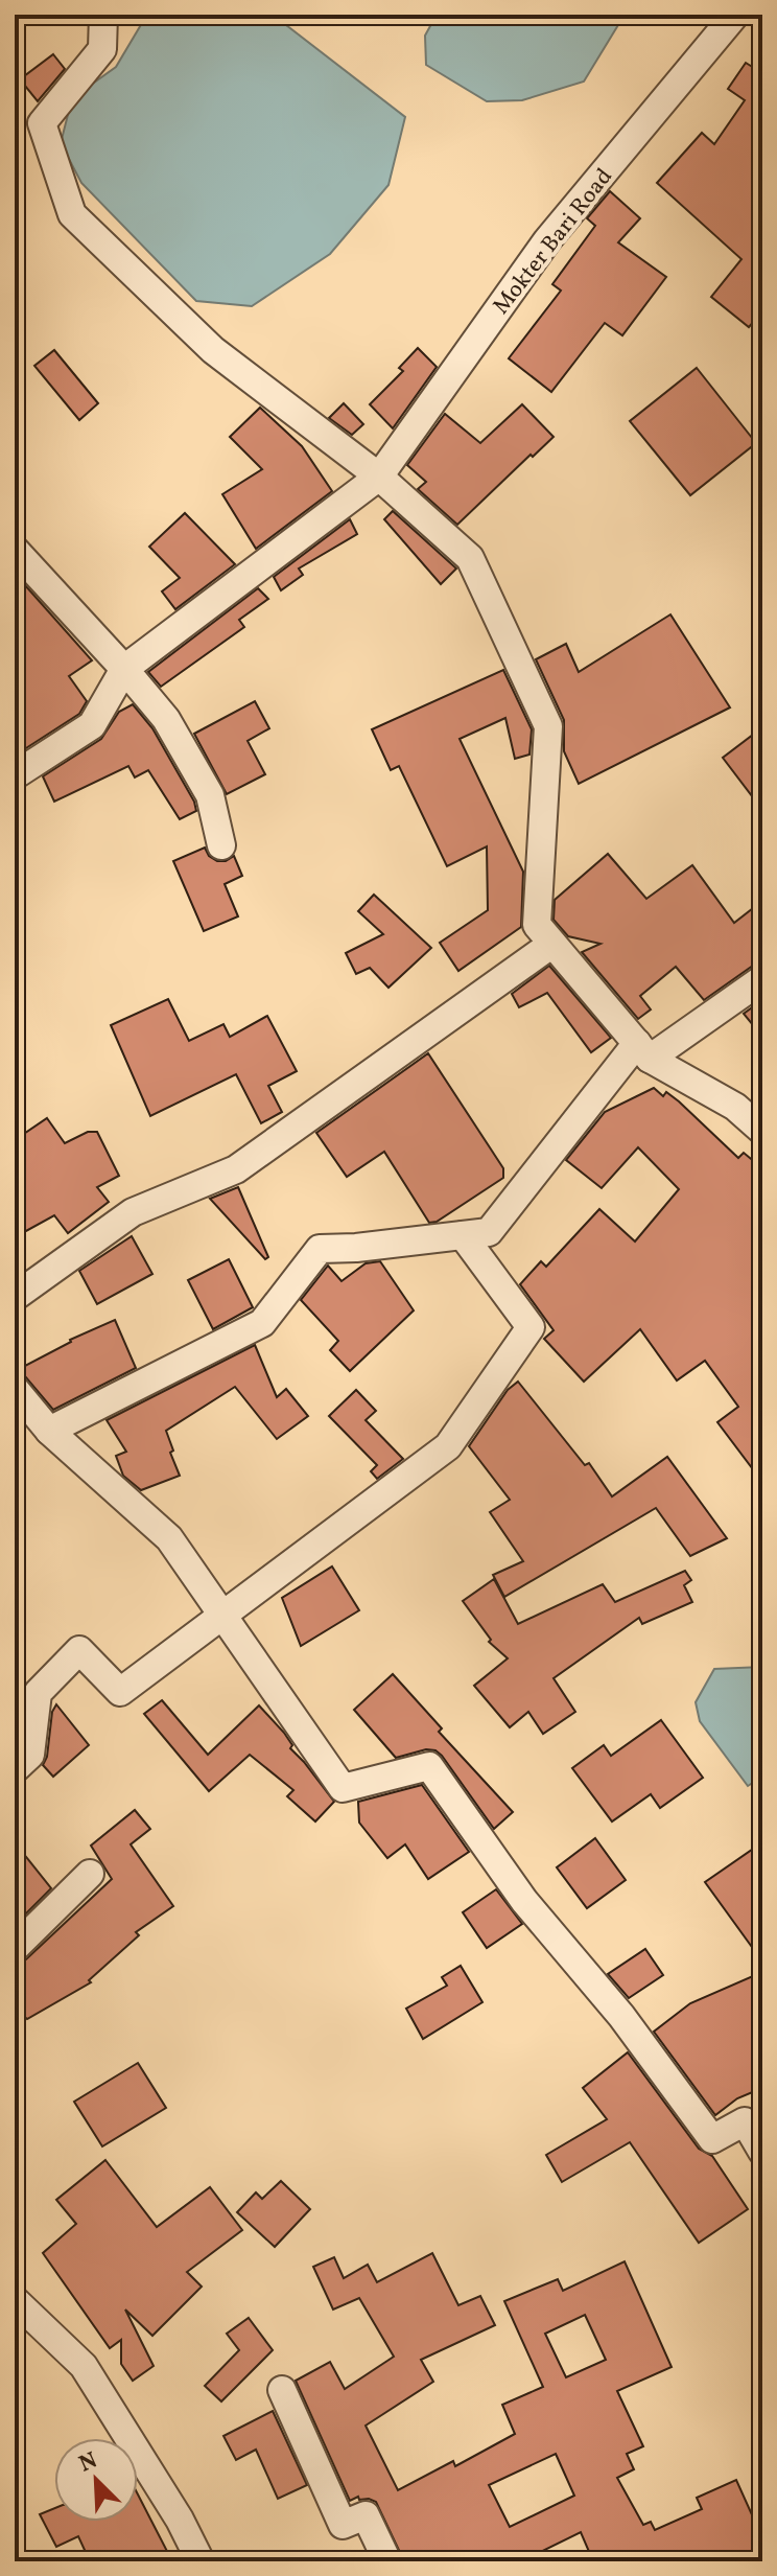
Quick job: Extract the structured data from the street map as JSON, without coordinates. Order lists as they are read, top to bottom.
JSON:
{
  "streets": {
    "street": ["Mokter Bari Road"]
  },
  "north": "top left"
}
